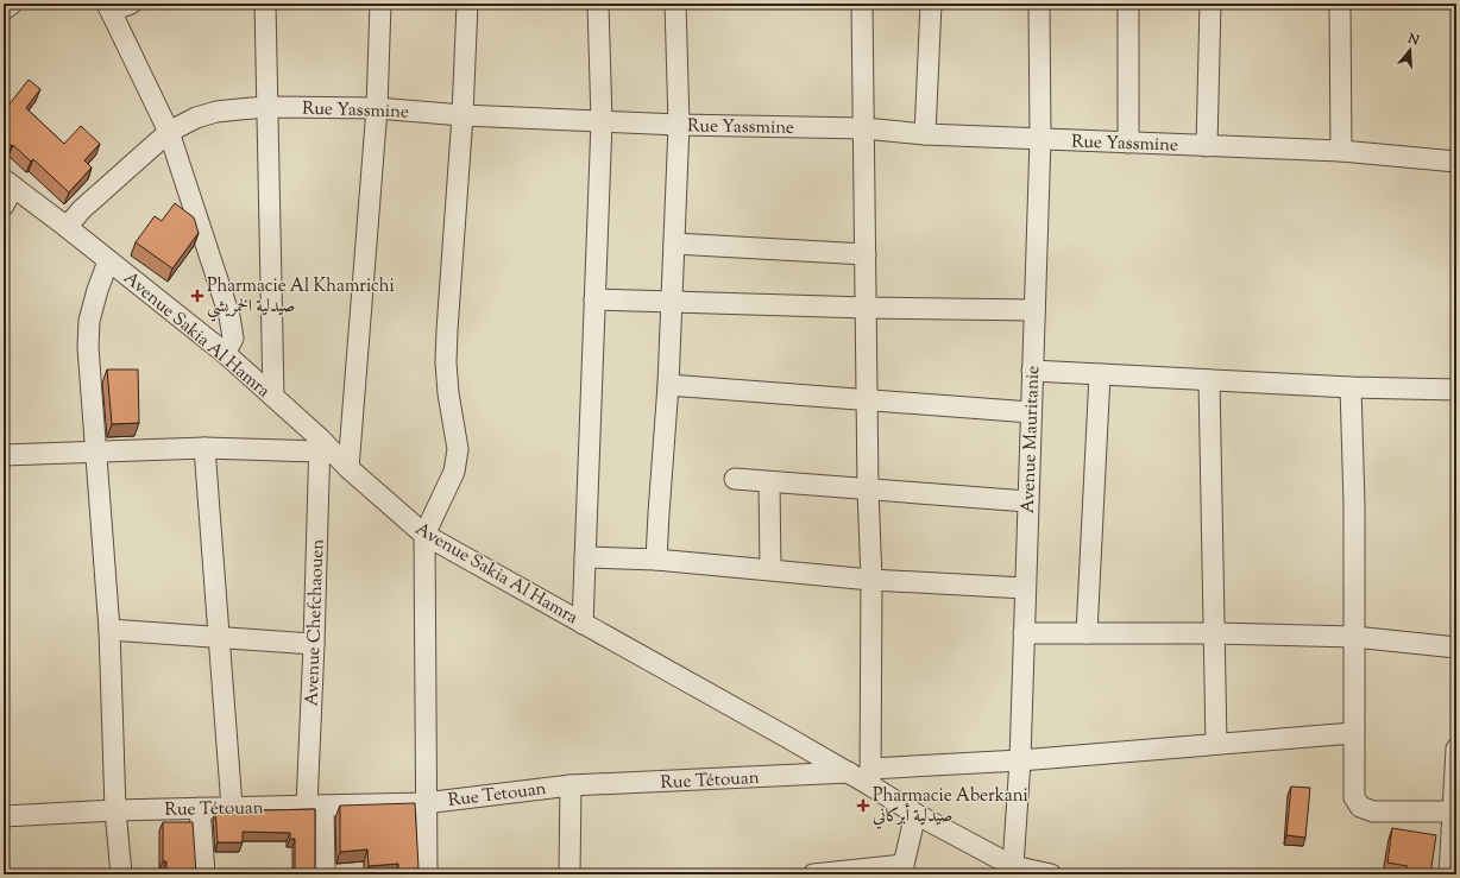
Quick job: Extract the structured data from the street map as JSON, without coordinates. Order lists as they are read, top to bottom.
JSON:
{
  "streets": {
    "street": [
      "Rue Yassmine",
      "Avenue Sakia Al Hamra",
      "Avenue Mauritanie",
      "Avenue Chefchaouen",
      "Rue Tétouan",
      "Rue Tetouan"
    ]
  },
  "crossings": [
    ["Rue Yassmine", "Avenue Sakia Al Hamra"],
    ["Rue Yassmine", "Avenue Mauritanie"],
    ["Avenue Sakia Al Hamra", "Avenue Mauritanie"],
    ["Avenue Sakia Al Hamra", "Avenue Chefchaouen"],
    ["Avenue Sakia Al Hamra", "Rue Tétouan"],
    ["Avenue Chefchaouen", "Rue Tétouan"],
    ["Rue Tétouan", "Rue Tetouan"]
  ],
  "places": {
    "health": ["Pharmacie Al Khamrichi صيدلية الخمريشي", "Pharmacie Aberkani صيدلية أبركاني"]
  },
  "north": "top"
}
